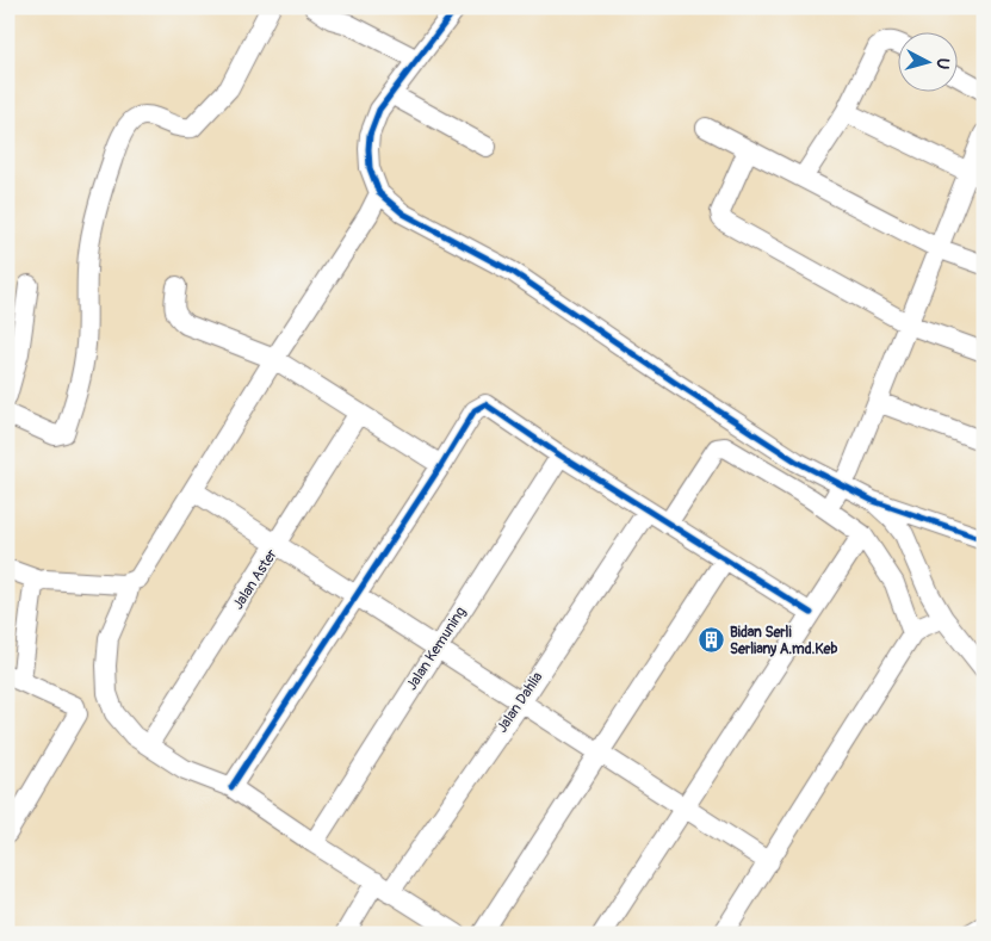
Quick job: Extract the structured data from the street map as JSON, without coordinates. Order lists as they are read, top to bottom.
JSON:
{
  "streets": {
    "street": ["Jalan Aster", "Jalan Kemuning", "Jalan Dahlia"]
  },
  "places": {
    "building": ["Bidan Serli Serliany A.md.Keb"]
  },
  "north": "right"
}
